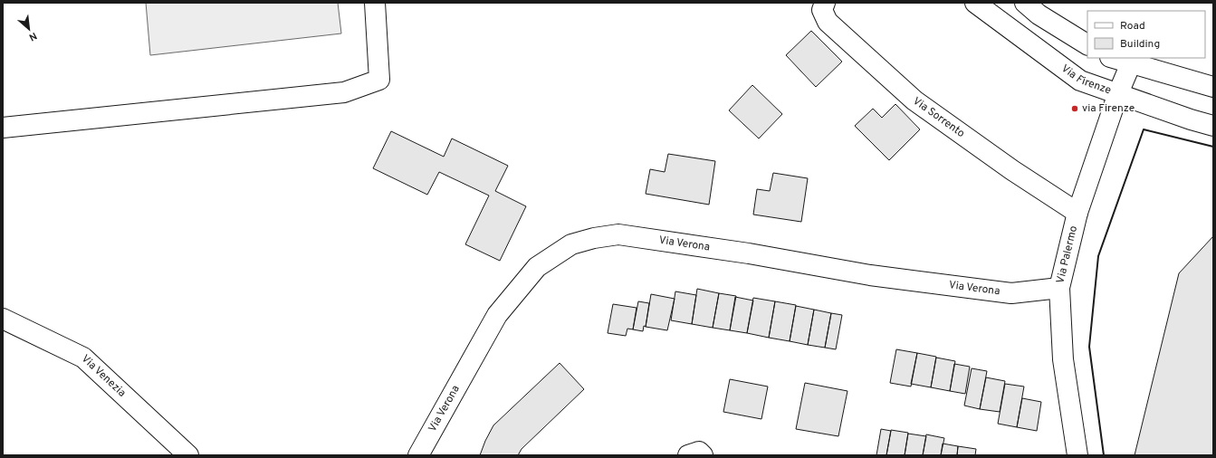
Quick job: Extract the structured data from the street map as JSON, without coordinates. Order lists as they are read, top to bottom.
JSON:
{
  "streets": {
    "street": [
      "Via Firenze",
      "Via Sorrento",
      "Via Verona",
      "Via Palermo",
      "Via Venezia"
    ]
  },
  "crossings": [
    ["Via Firenze", "Via Palermo"],
    ["Via Sorrento", "Via Palermo"],
    ["Via Verona", "Via Palermo"]
  ],
  "places": ["via Firenze"],
  "legend": ["Road", "Building"],
  "north": "bottom right"
}
